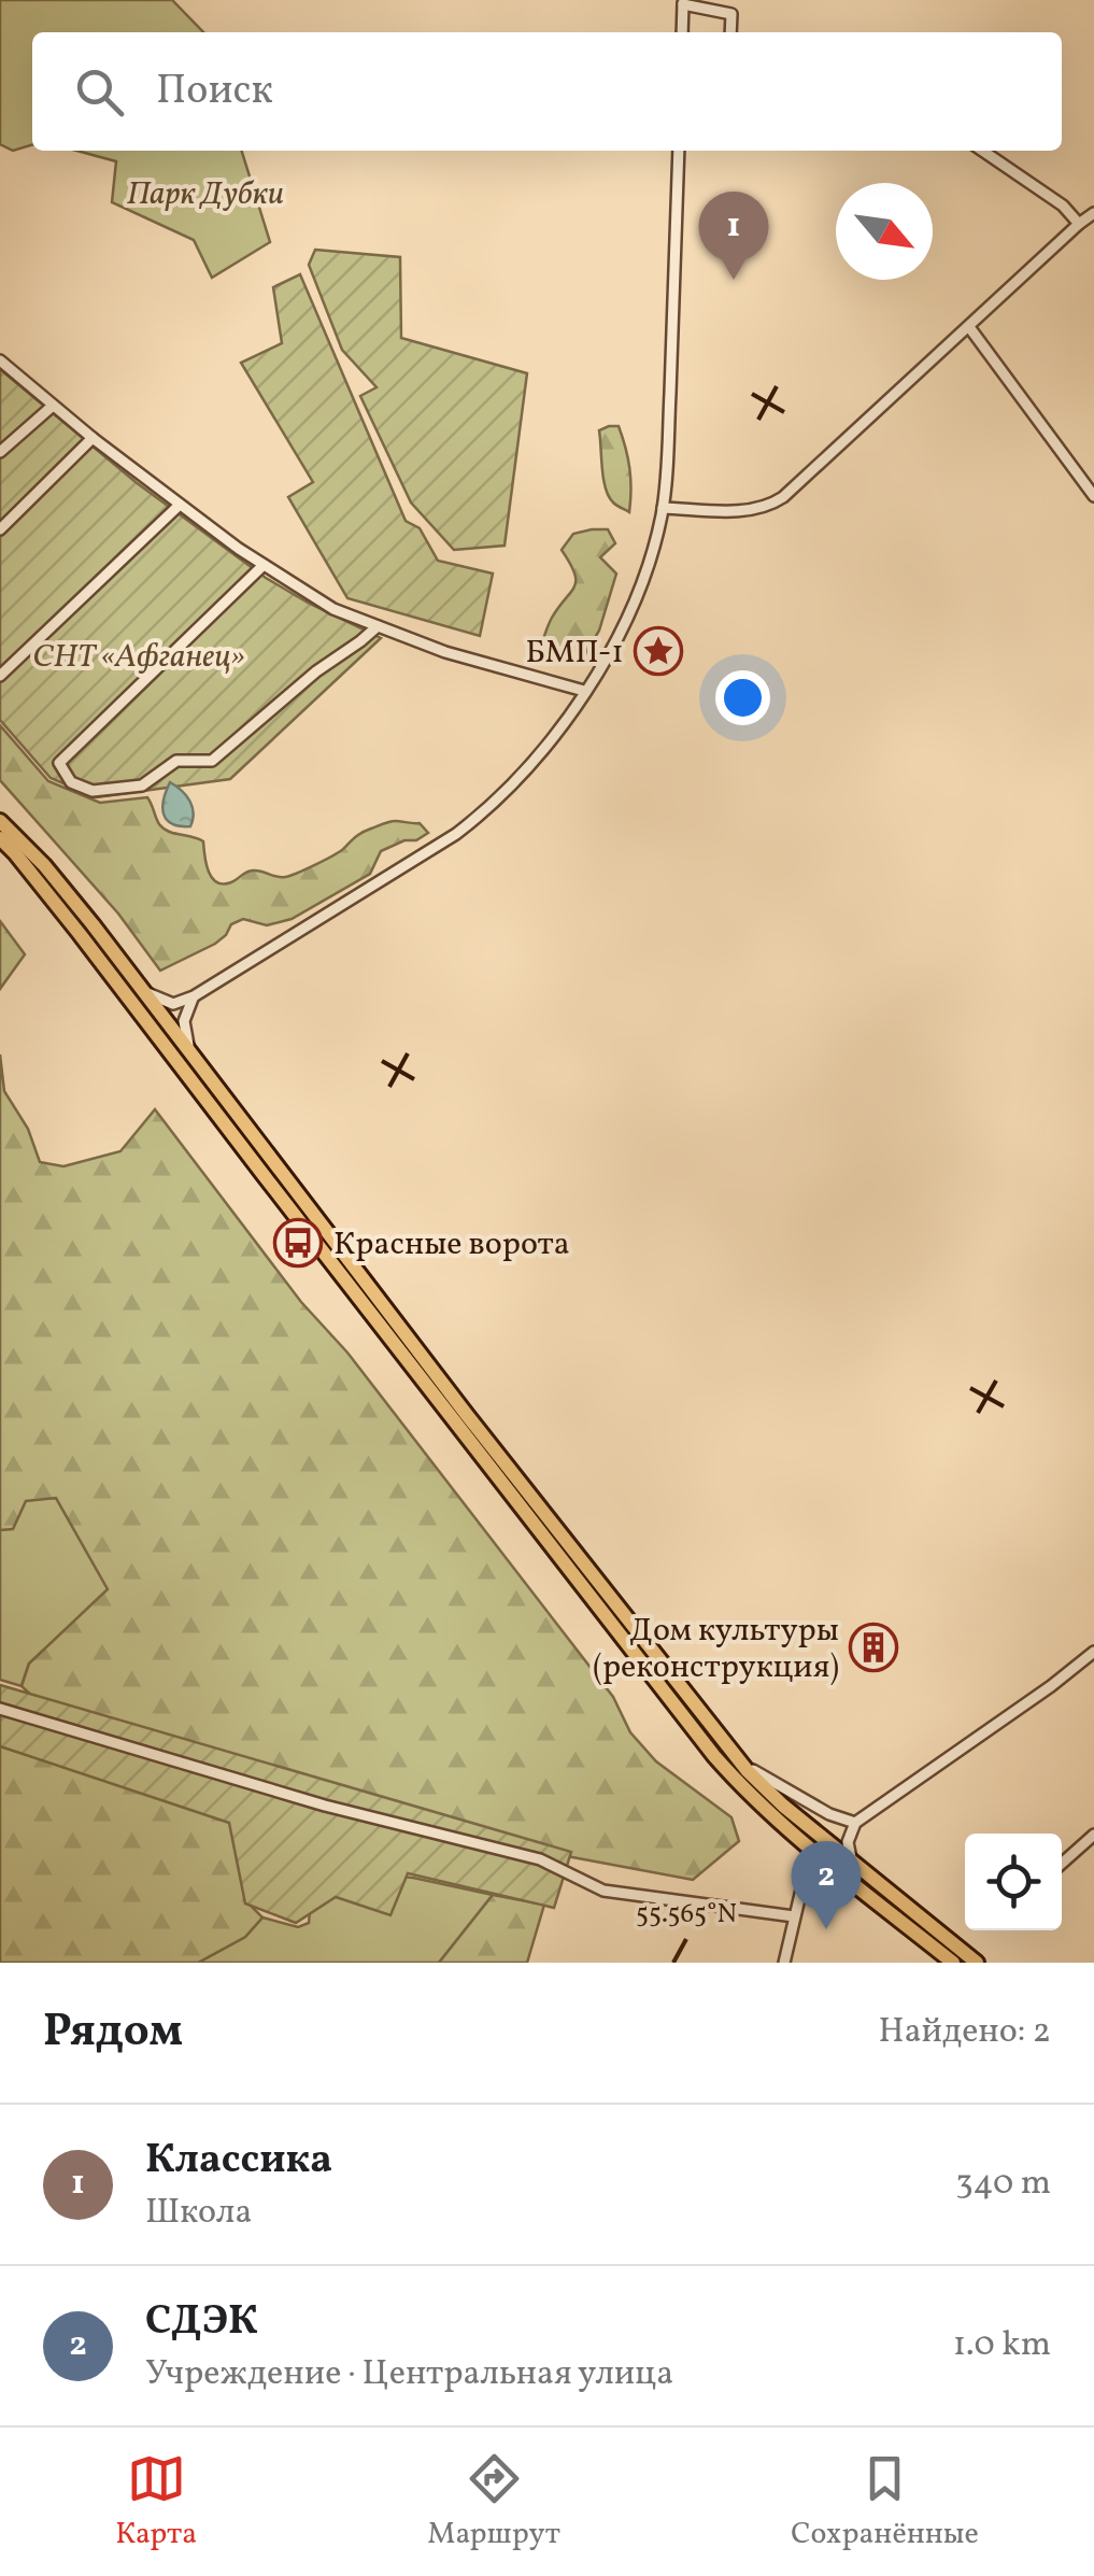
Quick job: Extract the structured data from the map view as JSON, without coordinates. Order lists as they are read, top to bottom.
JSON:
{
  "parks": ["Парк Дубки", "СНТ «Афганец»"],
  "places": {
    "place": ["БМП-1"],
    "bus stop": ["Красные ворота"],
    "building": ["Дом культуры (реконструкция)"]
  },
  "north": "bottom right",
  "page": {
    "search": "Поиск",
    "pins": ["1", "2"],
    "heading": ["Рядом", "Найдено: 2"],
    "list": [
      {
        "mark": "1",
        "name": "Классика",
        "note": "Школа",
        "value": "340 m"
      },
      {
        "mark": "2",
        "name": "СДЭК",
        "note": "Учреждение · Центральная улица",
        "value": "1.0 km"
      }
    ],
    "nav": ["Карта", "Маршрут", "Сохранённые"]
  },
  "coordinates": ["55.565°N"]
}
